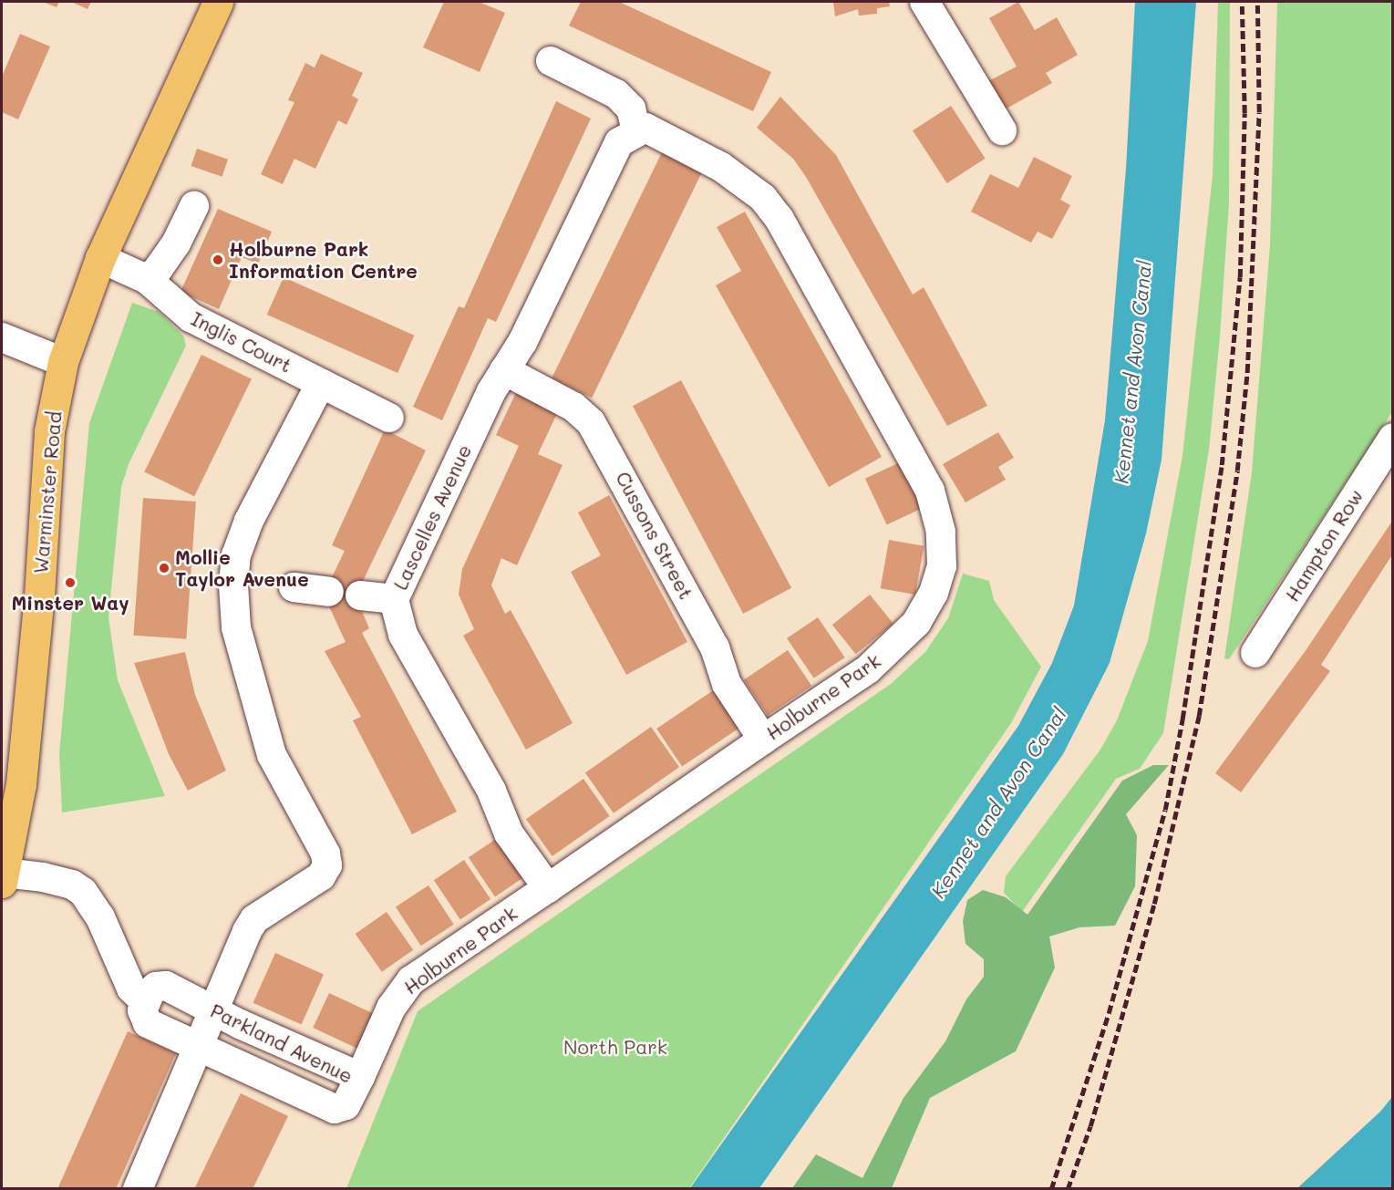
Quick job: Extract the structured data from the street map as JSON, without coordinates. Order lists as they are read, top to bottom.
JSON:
{
  "streets": {
    "highway": ["Warminster Road"],
    "street": [
      "Inglis Court",
      "Lascelles Avenue",
      "Cussons Street",
      "Hampton Row",
      "Holburne Park",
      "Parkland Avenue"
    ]
  },
  "crossings": [
    ["Inglis Court", "Warminster Road"],
    ["Warminster Road", "Parkland Avenue"],
    ["Lascelles Avenue", "Cussons Street"],
    ["Lascelles Avenue", "Holburne Park"],
    ["Cussons Street", "Holburne Park"],
    ["Holburne Park", "Parkland Avenue"]
  ],
  "water": ["Kennet and Avon Canal"],
  "parks": ["North Park"],
  "places": ["Holburne Park Information Centre", "Mollie Taylor Avenue", "Minster Way"]
}
